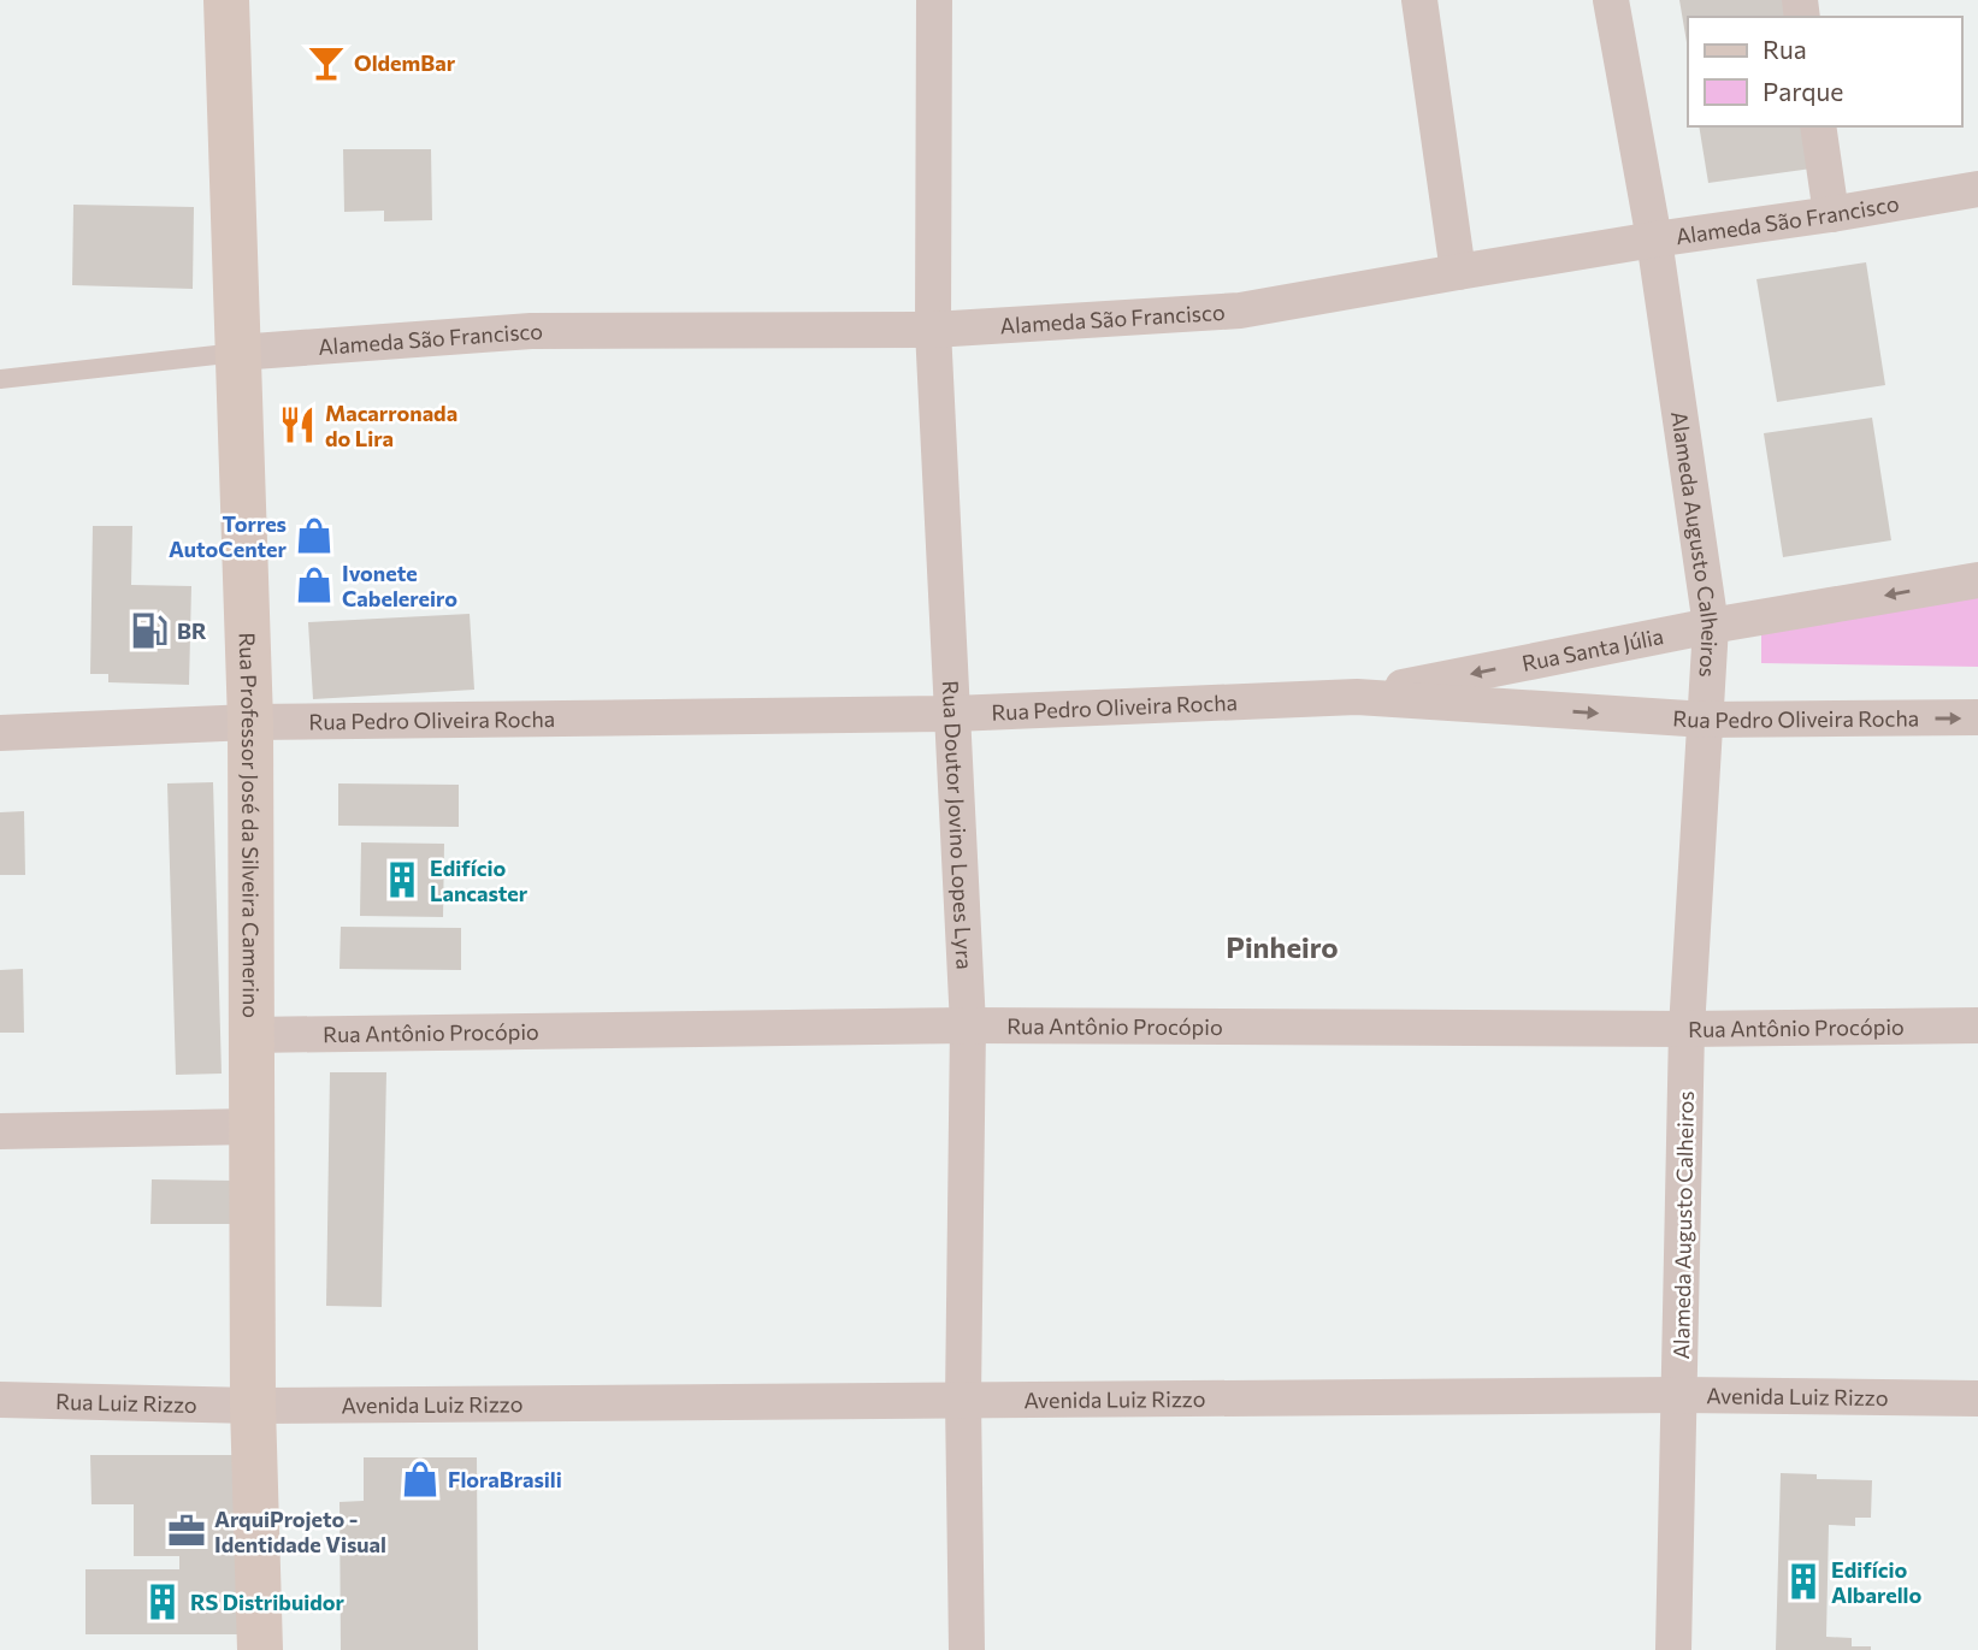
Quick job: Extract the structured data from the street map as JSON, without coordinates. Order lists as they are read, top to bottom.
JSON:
{
  "streets": {
    "street": [
      "Alameda São Francisco",
      "Alameda Augusto Calheiros",
      "Rua Santa Júlia",
      "Rua Pedro Oliveira Rocha",
      "Rua Professor José da Silveira Camerino",
      "Rua Doutor Jovino Lopes Lyra",
      "Rua Antônio Procópio",
      "Avenida Luiz Rizzo",
      "Rua Luiz Rizzo"
    ]
  },
  "crossings": [
    ["Alameda São Francisco", "Alameda Augusto Calheiros"],
    ["Alameda São Francisco", "Rua Professor José da Silveira Camerino"],
    ["Alameda São Francisco", "Rua Doutor Jovino Lopes Lyra"],
    ["Alameda Augusto Calheiros", "Rua Santa Júlia"],
    ["Alameda Augusto Calheiros", "Rua Pedro Oliveira Rocha"],
    ["Alameda Augusto Calheiros", "Rua Antônio Procópio"],
    ["Alameda Augusto Calheiros", "Avenida Luiz Rizzo"],
    ["Rua Santa Júlia", "Rua Pedro Oliveira Rocha"],
    ["Rua Pedro Oliveira Rocha", "Rua Professor José da Silveira Camerino"],
    ["Rua Pedro Oliveira Rocha", "Rua Doutor Jovino Lopes Lyra"],
    ["Rua Professor José da Silveira Camerino", "Rua Antônio Procópio"],
    ["Rua Professor José da Silveira Camerino", "Avenida Luiz Rizzo"],
    ["Rua Professor José da Silveira Camerino", "Rua Luiz Rizzo"],
    ["Rua Doutor Jovino Lopes Lyra", "Rua Antônio Procópio"],
    ["Rua Doutor Jovino Lopes Lyra", "Avenida Luiz Rizzo"],
    ["Avenida Luiz Rizzo", "Rua Luiz Rizzo"]
  ],
  "one_way": ["Rua Santa Júlia"],
  "districts": ["Pinheiro"],
  "places": {
    "bar": ["OldemBar"],
    "restaurant": ["Macarronada do Lira"],
    "shop": ["Torres AutoCenter", "Ivonete Cabelereiro", "FloraBrasili"],
    "fuel station": ["BR"],
    "building": ["Edifício Lancaster", "Edifício Albarello", "RS Distribuidor"],
    "office": ["ArquiProjeto - Identidade Visual"]
  },
  "legend": ["Rua", "Parque"]
}
